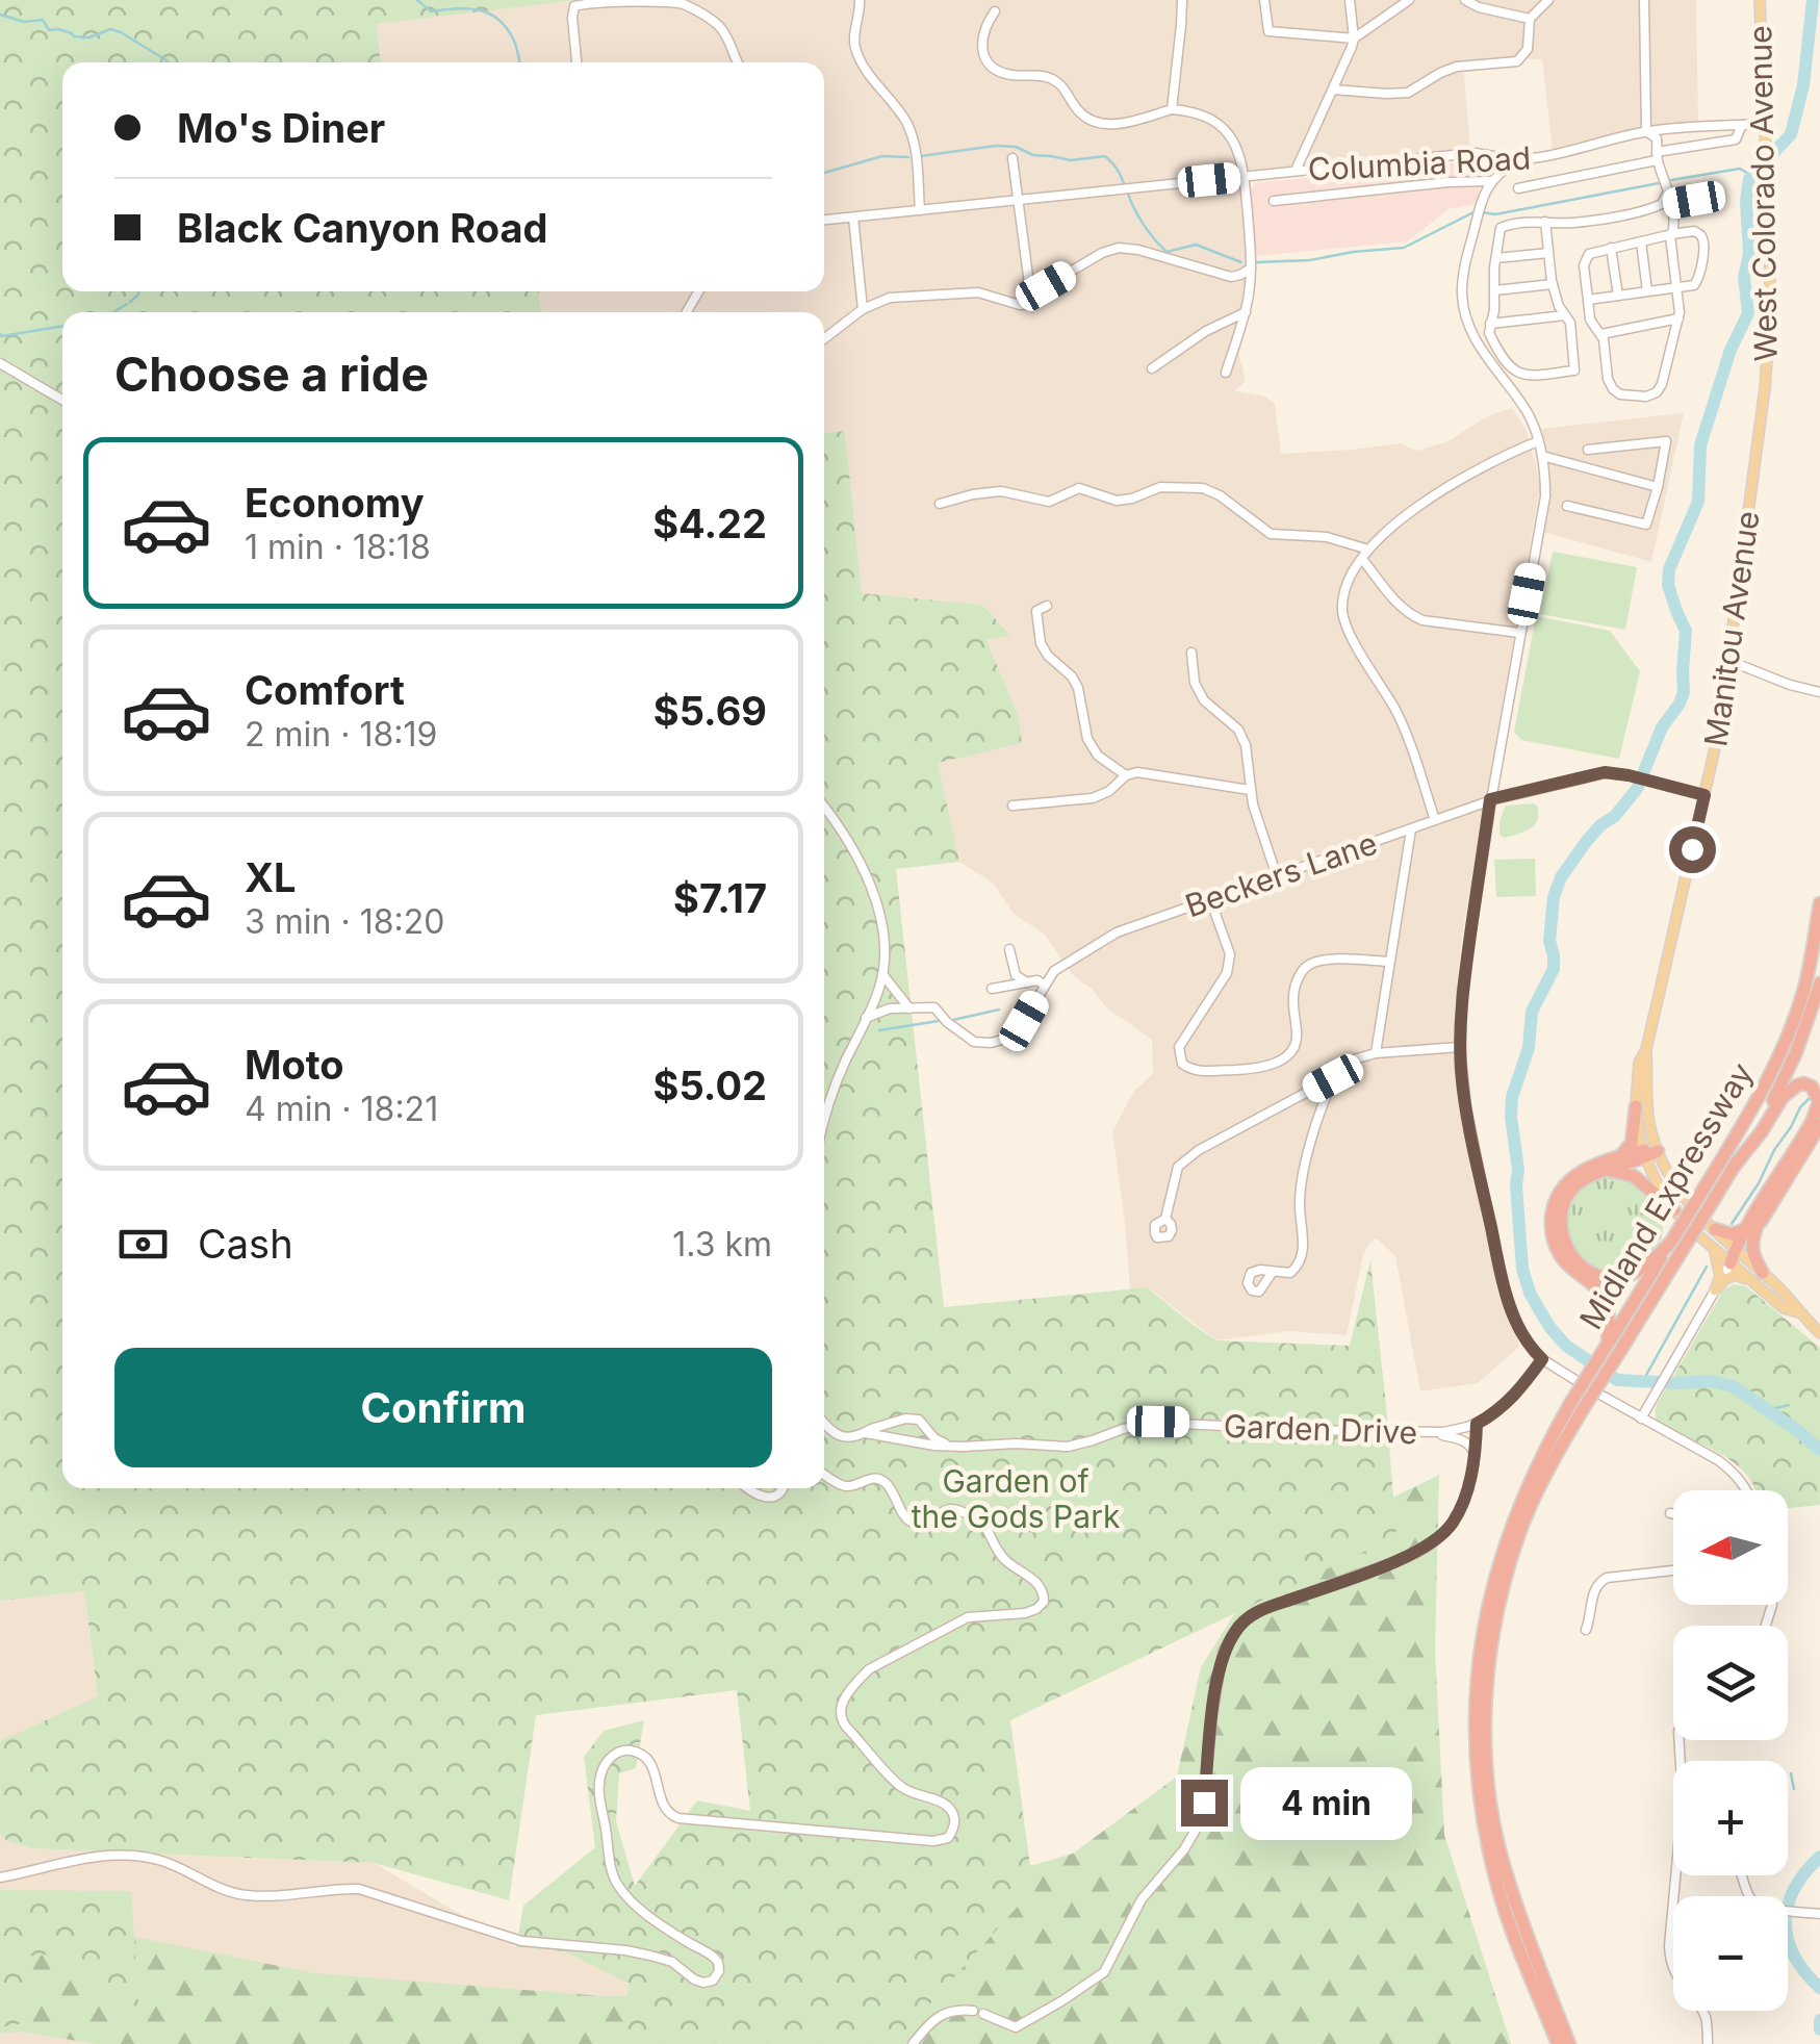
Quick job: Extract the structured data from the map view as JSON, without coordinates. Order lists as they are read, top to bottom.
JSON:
{
  "streets": {
    "highway": ["Midland Expressway"],
    "main road": ["West Colorado Avenue", "Manitou Avenue"],
    "street": ["Columbia Road", "Beckers Lane", "Garden Drive"]
  },
  "crossings": [
    ["Columbia Road", "West Colorado Avenue"],
    ["West Colorado Avenue", "Manitou Avenue"],
    ["Manitou Avenue", "Beckers Lane"]
  ],
  "parks": ["Garden of the Gods Park"],
  "north": "left",
  "page": {
    "banner": ["Mo's Diner", "Black Canyon Road"],
    "heading": "Choose a ride",
    "list": [
      {
        "name": "Economy",
        "note": "1 min · 18:18",
        "value": "$4.22"
      },
      {
        "name": "Comfort",
        "note": "2 min · 18:19",
        "value": "$5.69"
      },
      {
        "name": "XL",
        "note": "3 min · 18:20",
        "value": "$7.17"
      },
      {
        "name": "Moto",
        "note": "4 min · 18:21",
        "value": "$5.02"
      }
    ],
    "pay": ["Cash", "1.3 km"],
    "buttons": "Confirm",
    "map_buttons": ["+", "−"],
    "bubble": "4 min"
  }
}
